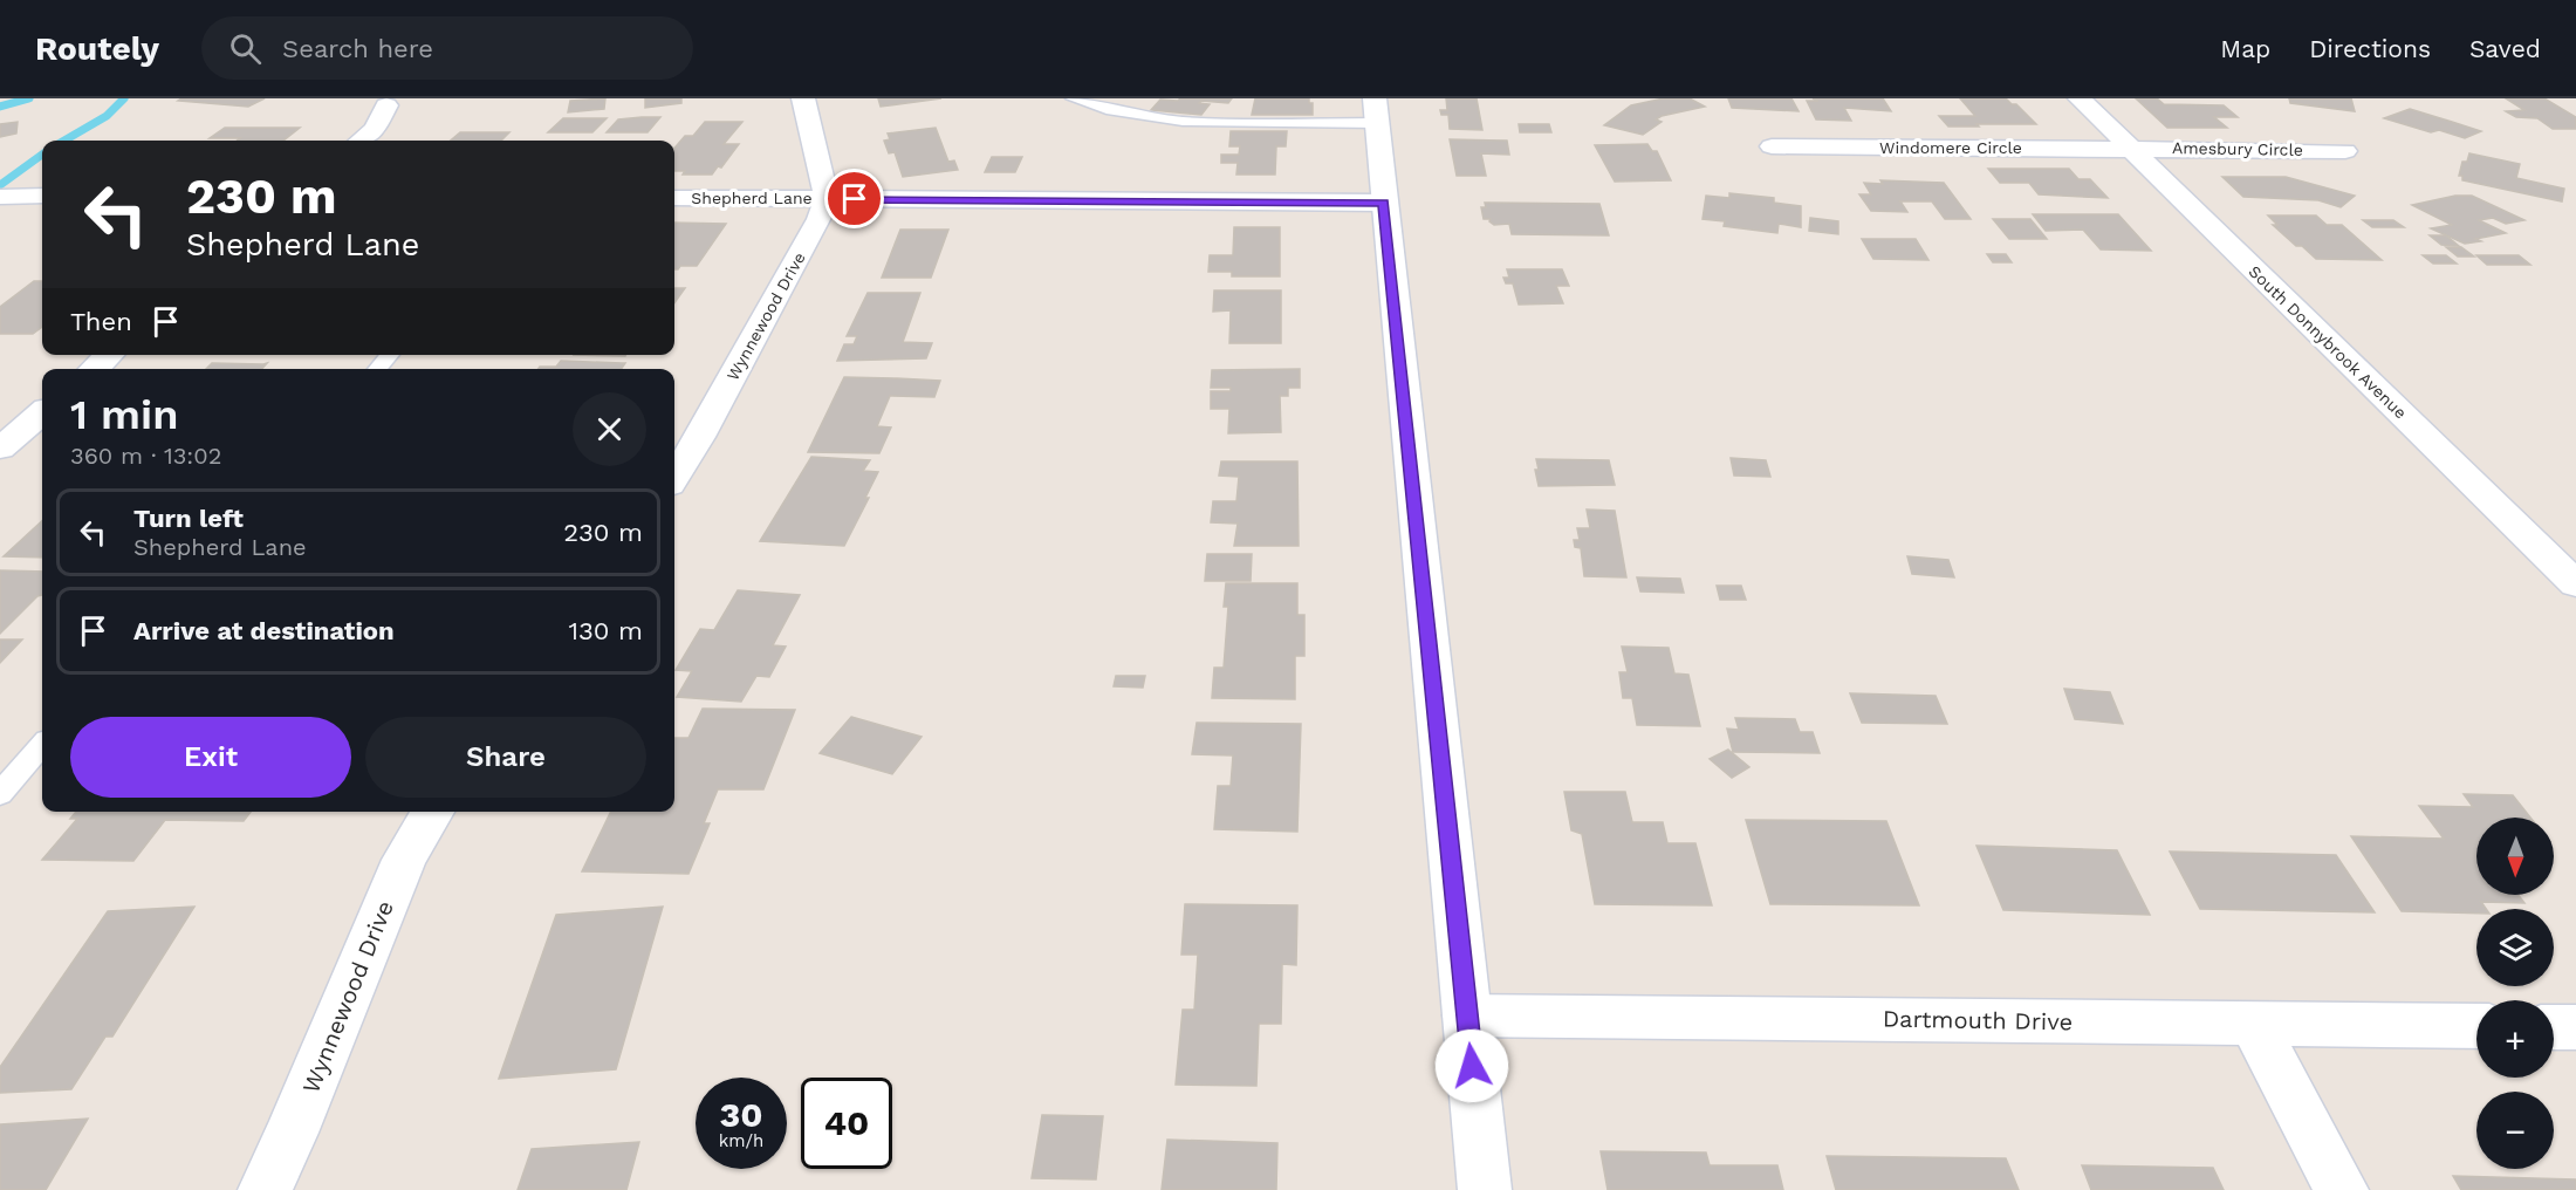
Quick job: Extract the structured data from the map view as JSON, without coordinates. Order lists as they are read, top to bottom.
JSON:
{
  "streets": {
    "street": [
      "Windomere Circle",
      "Amesbury Circle",
      "Shepherd Lane",
      "Wynnewood Drive",
      "South Donnybrook Avenue",
      "Dartmouth Drive"
    ]
  },
  "crossings": [
    ["Windomere Circle", "Amesbury Circle"],
    ["Windomere Circle", "South Donnybrook Avenue"],
    ["Amesbury Circle", "South Donnybrook Avenue"],
    ["Shepherd Lane", "Wynnewood Drive"]
  ],
  "north": "bottom",
  "page": {
    "header": "Routely",
    "search": "Search here",
    "nav": ["Map", "Directions", "Saved"],
    "turn": ["230 m", "Shepherd Lane"],
    "then": "Then",
    "heading": ["1 min", "360 m · 13:02"],
    "list": [
      {
        "name": "Turn left",
        "note": "Shepherd Lane",
        "value": "230 m"
      },
      {
        "name": "Arrive at destination",
        "value": "130 m"
      }
    ],
    "buttons": ["Exit", "Share"],
    "map_buttons": ["+", "−"],
    "speed": "30 km/h",
    "limit": "40"
  }
}
